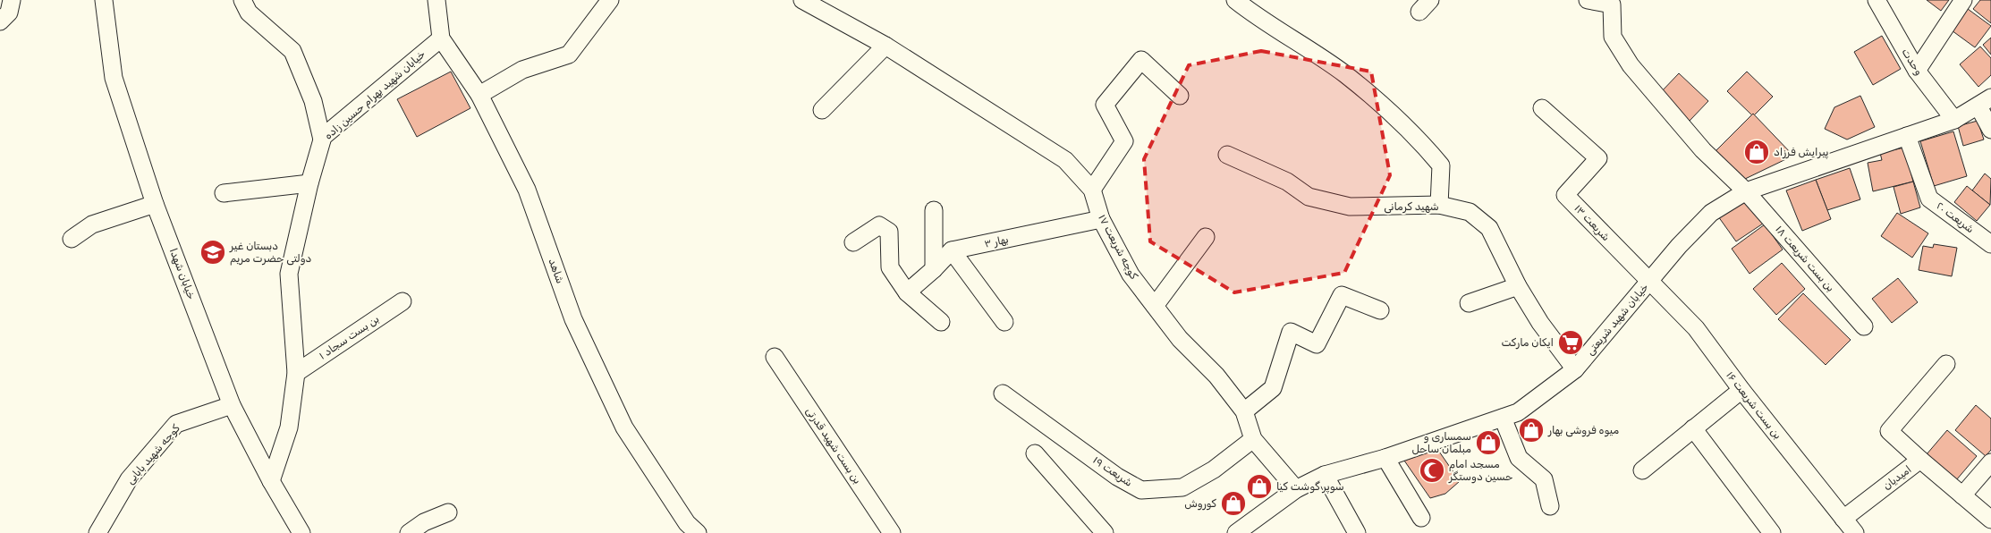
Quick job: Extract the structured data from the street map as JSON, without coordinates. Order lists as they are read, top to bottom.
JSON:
{
  "streets": {
    "street": [
      "وحدت",
      "خیابان شهید بهرام حسین زاده",
      "شهید کرمانی",
      "شریعت ۲۰",
      "شریعت ۱۳",
      "بهار ۳",
      "کوچه شریعت ۱۷",
      "بن بست شریعت ۱۸",
      "شاهد",
      "خیابان شهدا",
      "خیابان شهید شریعتی",
      "بن بست سجاد ۱",
      "بن بست شریعت ۱۶",
      "بن بست شهید قدرتی",
      "کوچه شهید بابایی",
      "شریعت ۱۹",
      "امیدیان"
    ]
  },
  "crossings": [
    ["وحدت", "خیابان شهید شریعتی"],
    ["خیابان شهید بهرام حسین زاده", "شاهد"],
    ["خیابان شهید بهرام حسین زاده", "خیابان شهدا"],
    ["خیابان شهید بهرام حسین زاده", "بن بست سجاد ۱"],
    ["شهید کرمانی", "خیابان شهید شریعتی"],
    ["شریعت ۲۰", "خیابان شهید شریعتی"],
    ["شریعت ۱۳", "خیابان شهید شریعتی"],
    ["شریعت ۱۳", "بن بست شریعت ۱۶"],
    ["بهار ۳", "کوچه شریعت ۱۷"],
    ["کوچه شریعت ۱۷", "خیابان شهید شریعتی"],
    ["کوچه شریعت ۱۷", "شریعت ۱۹"],
    ["بن بست شریعت ۱۸", "خیابان شهید شریعتی"],
    ["خیابان شهدا", "کوچه شهید بابایی"],
    ["خیابان شهید شریعتی", "بن بست شریعت ۱۶"],
    ["بن بست شریعت ۱۶", "امیدیان"]
  ],
  "places": {
    "shop": [
      "پیرایش فرزاد",
      "میوه فروشی بهار",
      "سمساری و مبلمان ساحل",
      "سوپر گوشت کیا",
      "کوروش"
    ],
    "school or university": ["دبستان غیر دولتی حضرت مریم"],
    "supermarket": ["ایکان مارکت"],
    "mosque": ["مسجد امام حسین دوستگر"]
  }
}
